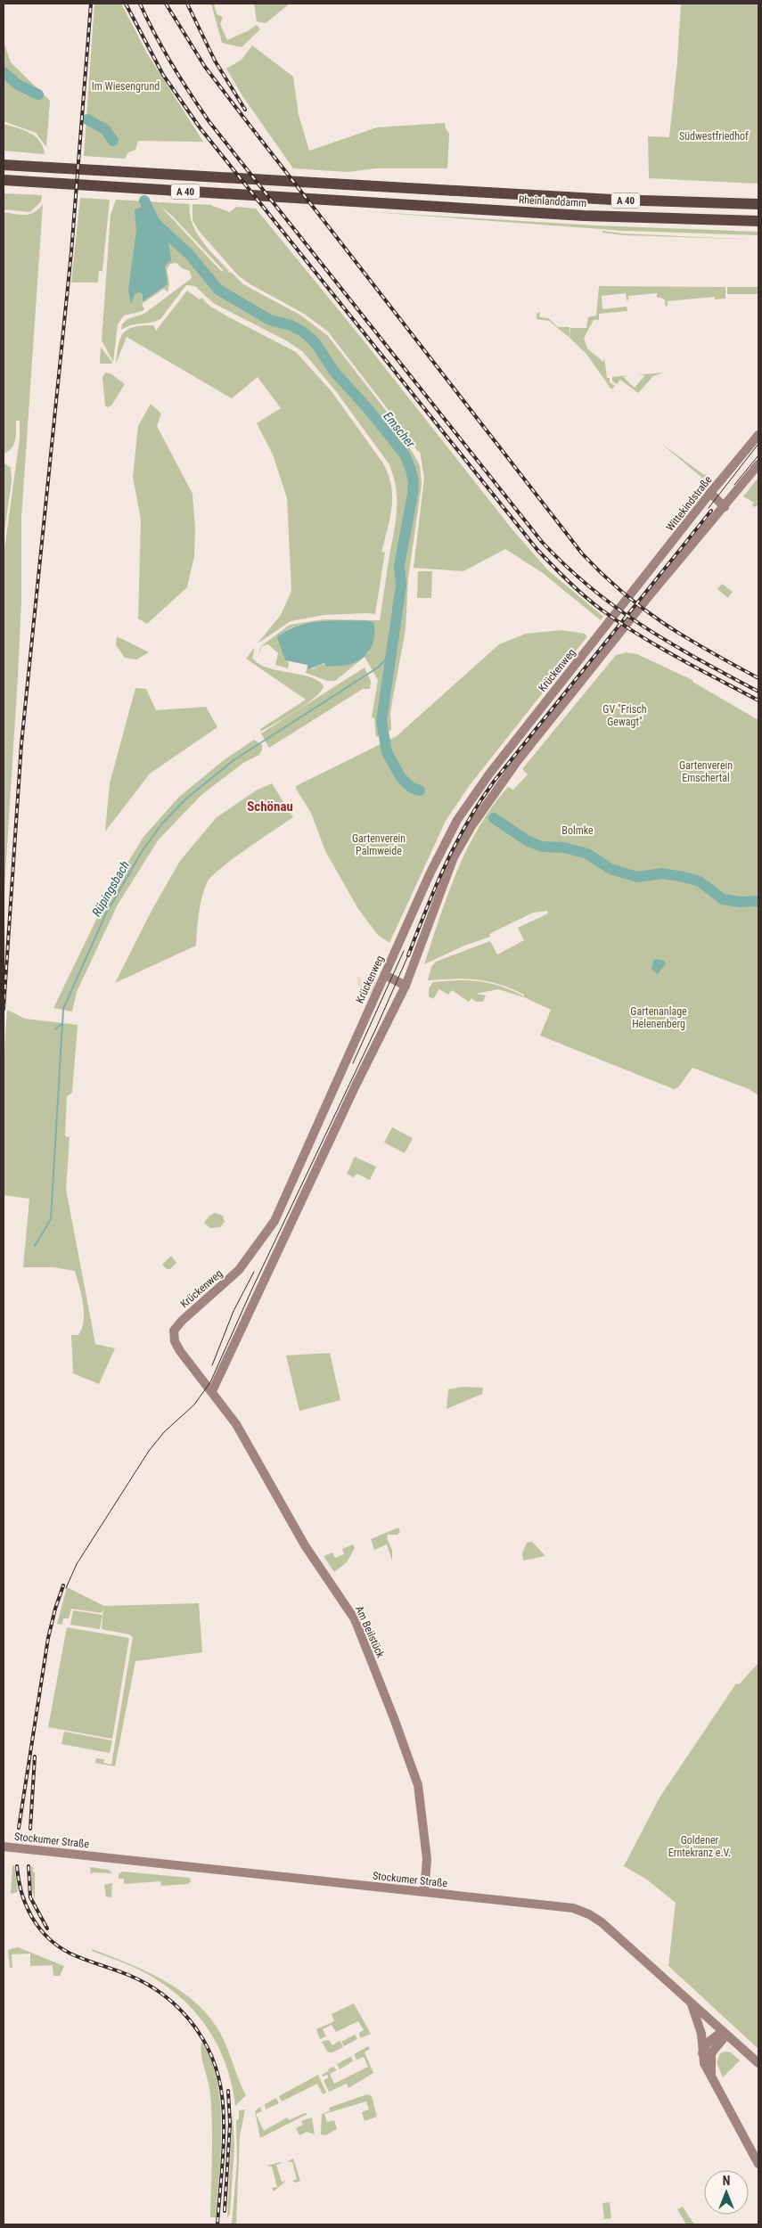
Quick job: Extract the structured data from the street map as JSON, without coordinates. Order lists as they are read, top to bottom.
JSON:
{
  "streets": {
    "highway": ["A 40", "Rheinlanddamm"],
    "main road": [
      "Wittekindstraße",
      "Krückenweg",
      "Am Beilstück",
      "Stockumer Straße"
    ]
  },
  "crossings": [
    ["Wittekindstraße", "Krückenweg"],
    ["Krückenweg", "Am Beilstück"],
    ["Am Beilstück", "Stockumer Straße"]
  ],
  "districts": ["Schönau"],
  "water": ["Emscher", "Rüpingsbach"],
  "parks": [
    "Im Wiesengrund",
    "Südwestfriedhof",
    "GV \"Frisch Gewagt\"",
    "Gartenverein Emschertal",
    "Bolmke",
    "Gartenverein Palmweide",
    "Gartenanlage Helenenberg",
    "Goldener Erntekranz e.V."
  ],
  "north": "top"
}
